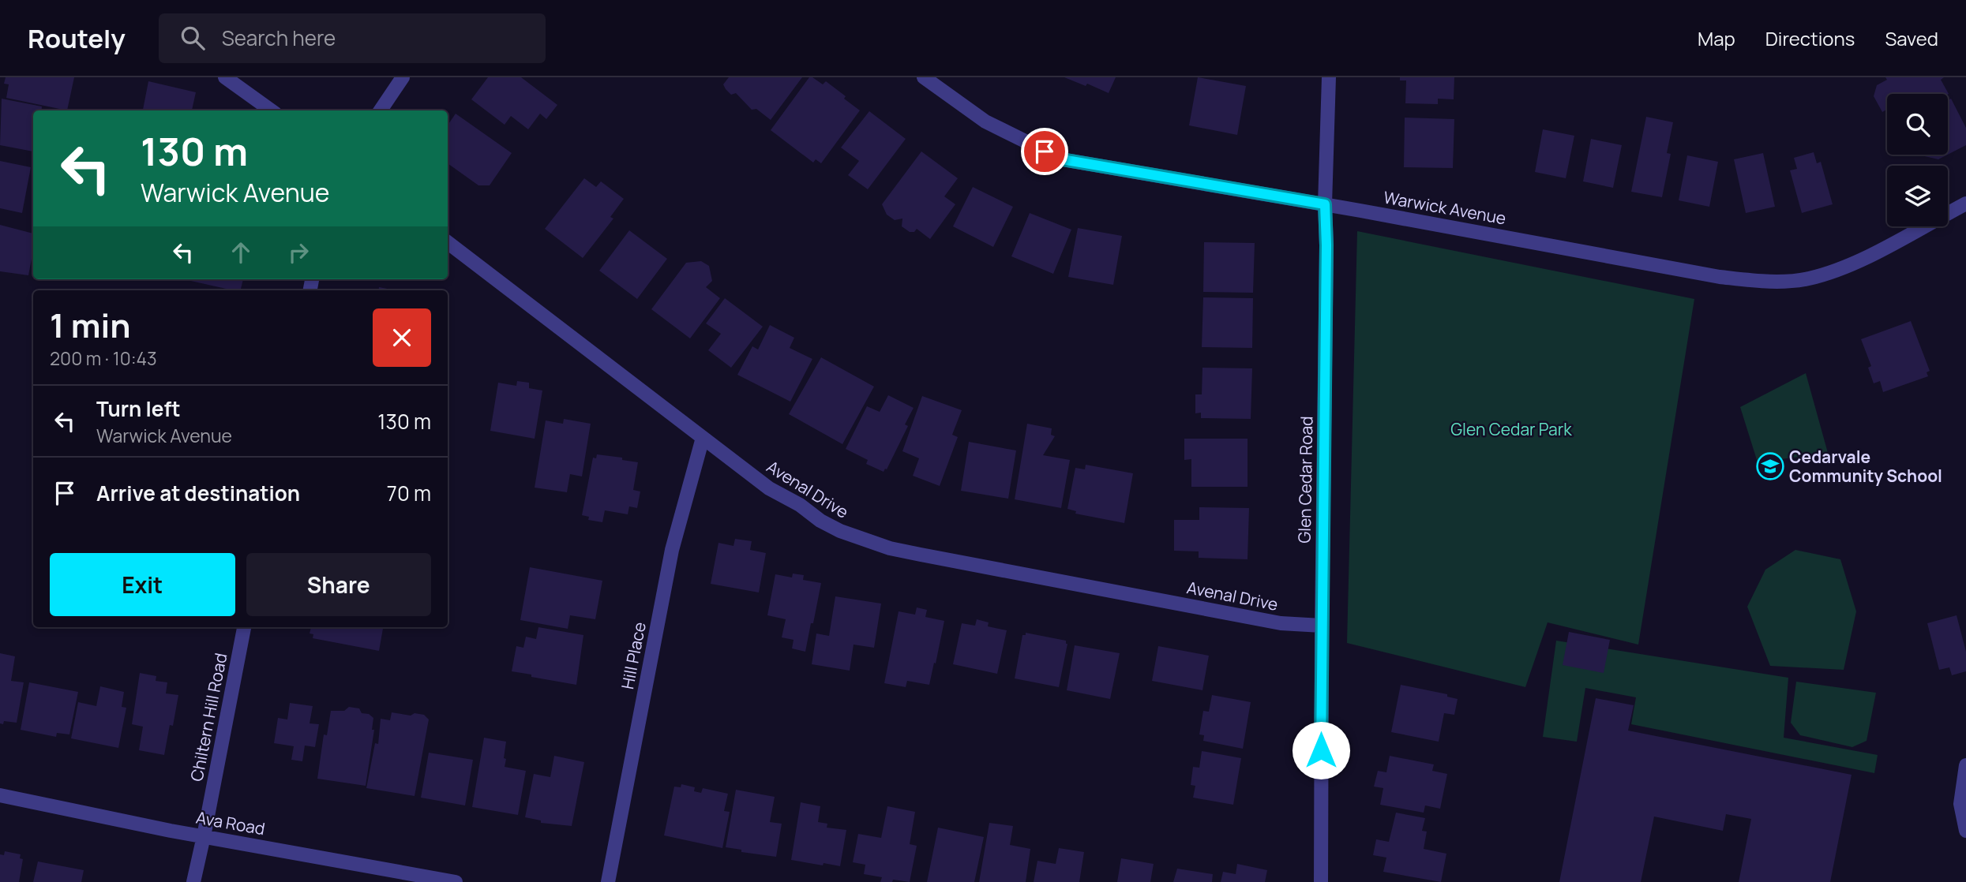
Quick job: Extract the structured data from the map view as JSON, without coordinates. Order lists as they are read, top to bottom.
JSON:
{
  "streets": {
    "street": [
      "Warwick Avenue",
      "Glen Cedar Road",
      "Avenal Drive",
      "Hill Place",
      "Chiltern Hill Road",
      "Ava Road"
    ]
  },
  "crossings": [
    ["Warwick Avenue", "Glen Cedar Road"],
    ["Glen Cedar Road", "Avenal Drive"],
    ["Avenal Drive", "Hill Place"],
    ["Chiltern Hill Road", "Ava Road"]
  ],
  "parks": ["Glen Cedar Park"],
  "places": {
    "school or university": ["Cedarvale Community School"]
  },
  "page": {
    "header": "Routely",
    "search": "Search here",
    "nav": ["Map", "Directions", "Saved"],
    "turn": ["130 m", "Warwick Avenue"],
    "heading": ["1 min", "200 m · 10:43"],
    "list": [
      {
        "name": "Turn left",
        "note": "Warwick Avenue",
        "value": "130 m"
      },
      {
        "name": "Arrive at destination",
        "value": "70 m"
      }
    ],
    "buttons": ["Exit", "Share"]
  }
}
